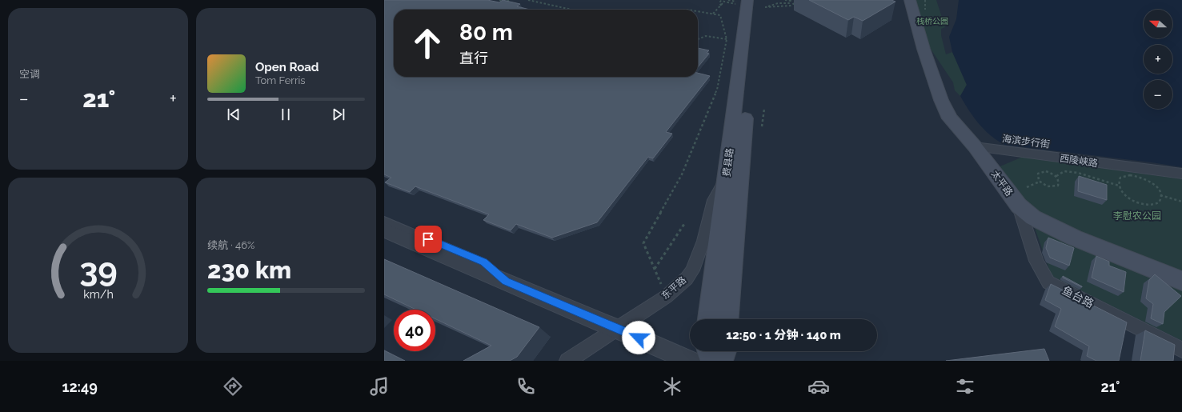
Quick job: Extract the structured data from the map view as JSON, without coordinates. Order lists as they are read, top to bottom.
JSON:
{
  "streets": {
    "main road": ["费县路", "太平路"],
    "street": ["西陵峡路", "东平路", "鱼台路"]
  },
  "crossings": [
    ["西陵峡路", "太平路"],
    ["费县路", "东平路"],
    ["太平路", "鱼台路"]
  ],
  "parks": ["栈桥公园", "李慰农公园"],
  "north": "left",
  "page": {
    "tile": [
      "空调",
      ["续航 · 46%", "230 km"]
    ],
    "map_buttons": ["+", "−"],
    "turn": ["80 m", "直行"],
    "song": ["Open Road", "Tom Ferris"],
    "heat": ["−", "21°", "+"],
    "limit": "40",
    "trip": "12:50 · 1 分钟 · 140 m",
    "tabs": ["12:49", "21°"],
    "gauge": ["39", "km/h"]
  }
}
